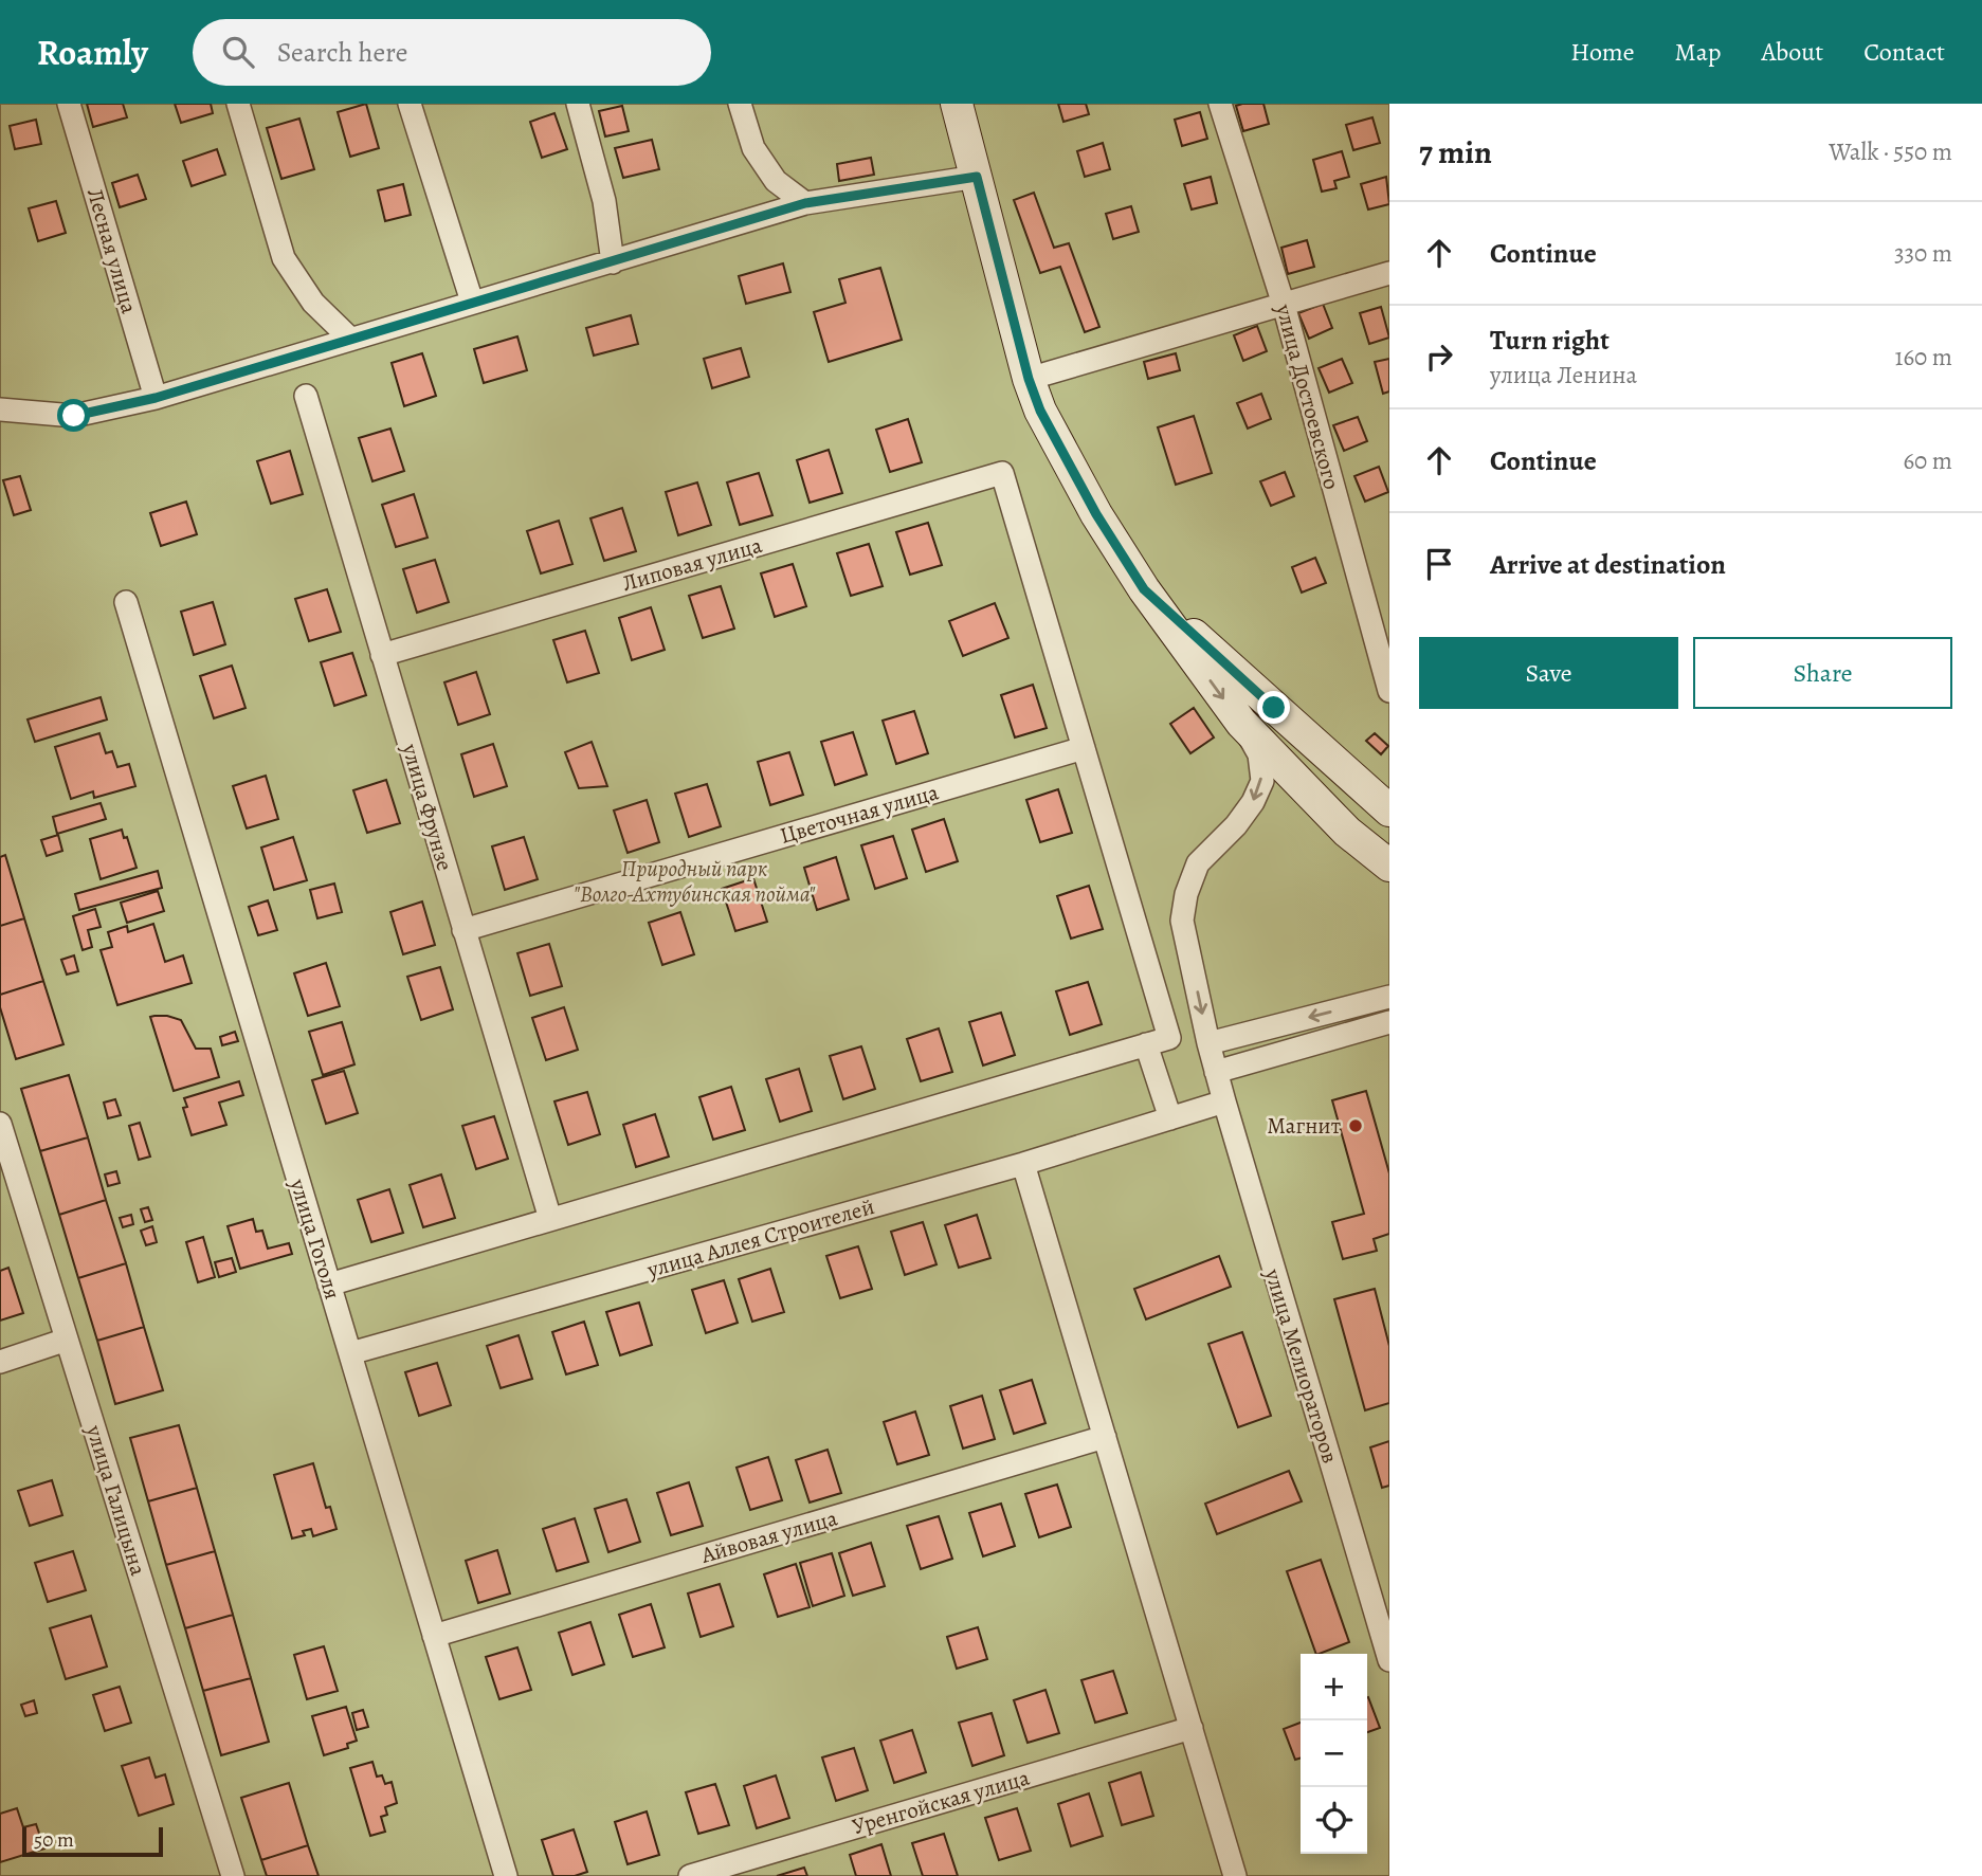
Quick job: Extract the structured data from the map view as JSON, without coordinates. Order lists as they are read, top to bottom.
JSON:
{
  "streets": {
    "street": [
      "Лесная улица",
      "улица Достоевского",
      "Липовая улица",
      "улица Фрунзе",
      "Цветочная улица",
      "улица Аллея Строителей",
      "улица Гоголя",
      "улица Мелиораторов",
      "улица Галицына",
      "Айвовая улица",
      "Уренгойская улица"
    ]
  },
  "crossings": [
    ["Липовая улица", "улица Фрунзе"],
    ["Липовая улица", "Цветочная улица"],
    ["улица Фрунзе", "Цветочная улица"],
    ["улица Аллея Строителей", "улица Гоголя"],
    ["улица Аллея Строителей", "улица Мелиораторов"],
    ["улица Гоголя", "Айвовая улица"]
  ],
  "parks": ["Природный парк \"Волго-Ахтубинская пойма\""],
  "places": ["Магнит"],
  "scale_bar": "50 m",
  "page": {
    "header": "Roamly",
    "search": "Search here",
    "nav": [
      "Home",
      "Map",
      "About",
      "Contact"
    ],
    "heading": ["7 min", "Walk · 550 m"],
    "list": [
      ["Continue", "330 m"],
      ["Turn right", "улица Ленина", "160 m"],
      ["Continue", "60 m"],
      "Arrive at destination"
    ],
    "buttons": ["Save", "Share"],
    "map_buttons": ["+", "−"],
    "scale": "50 m"
  }
}
